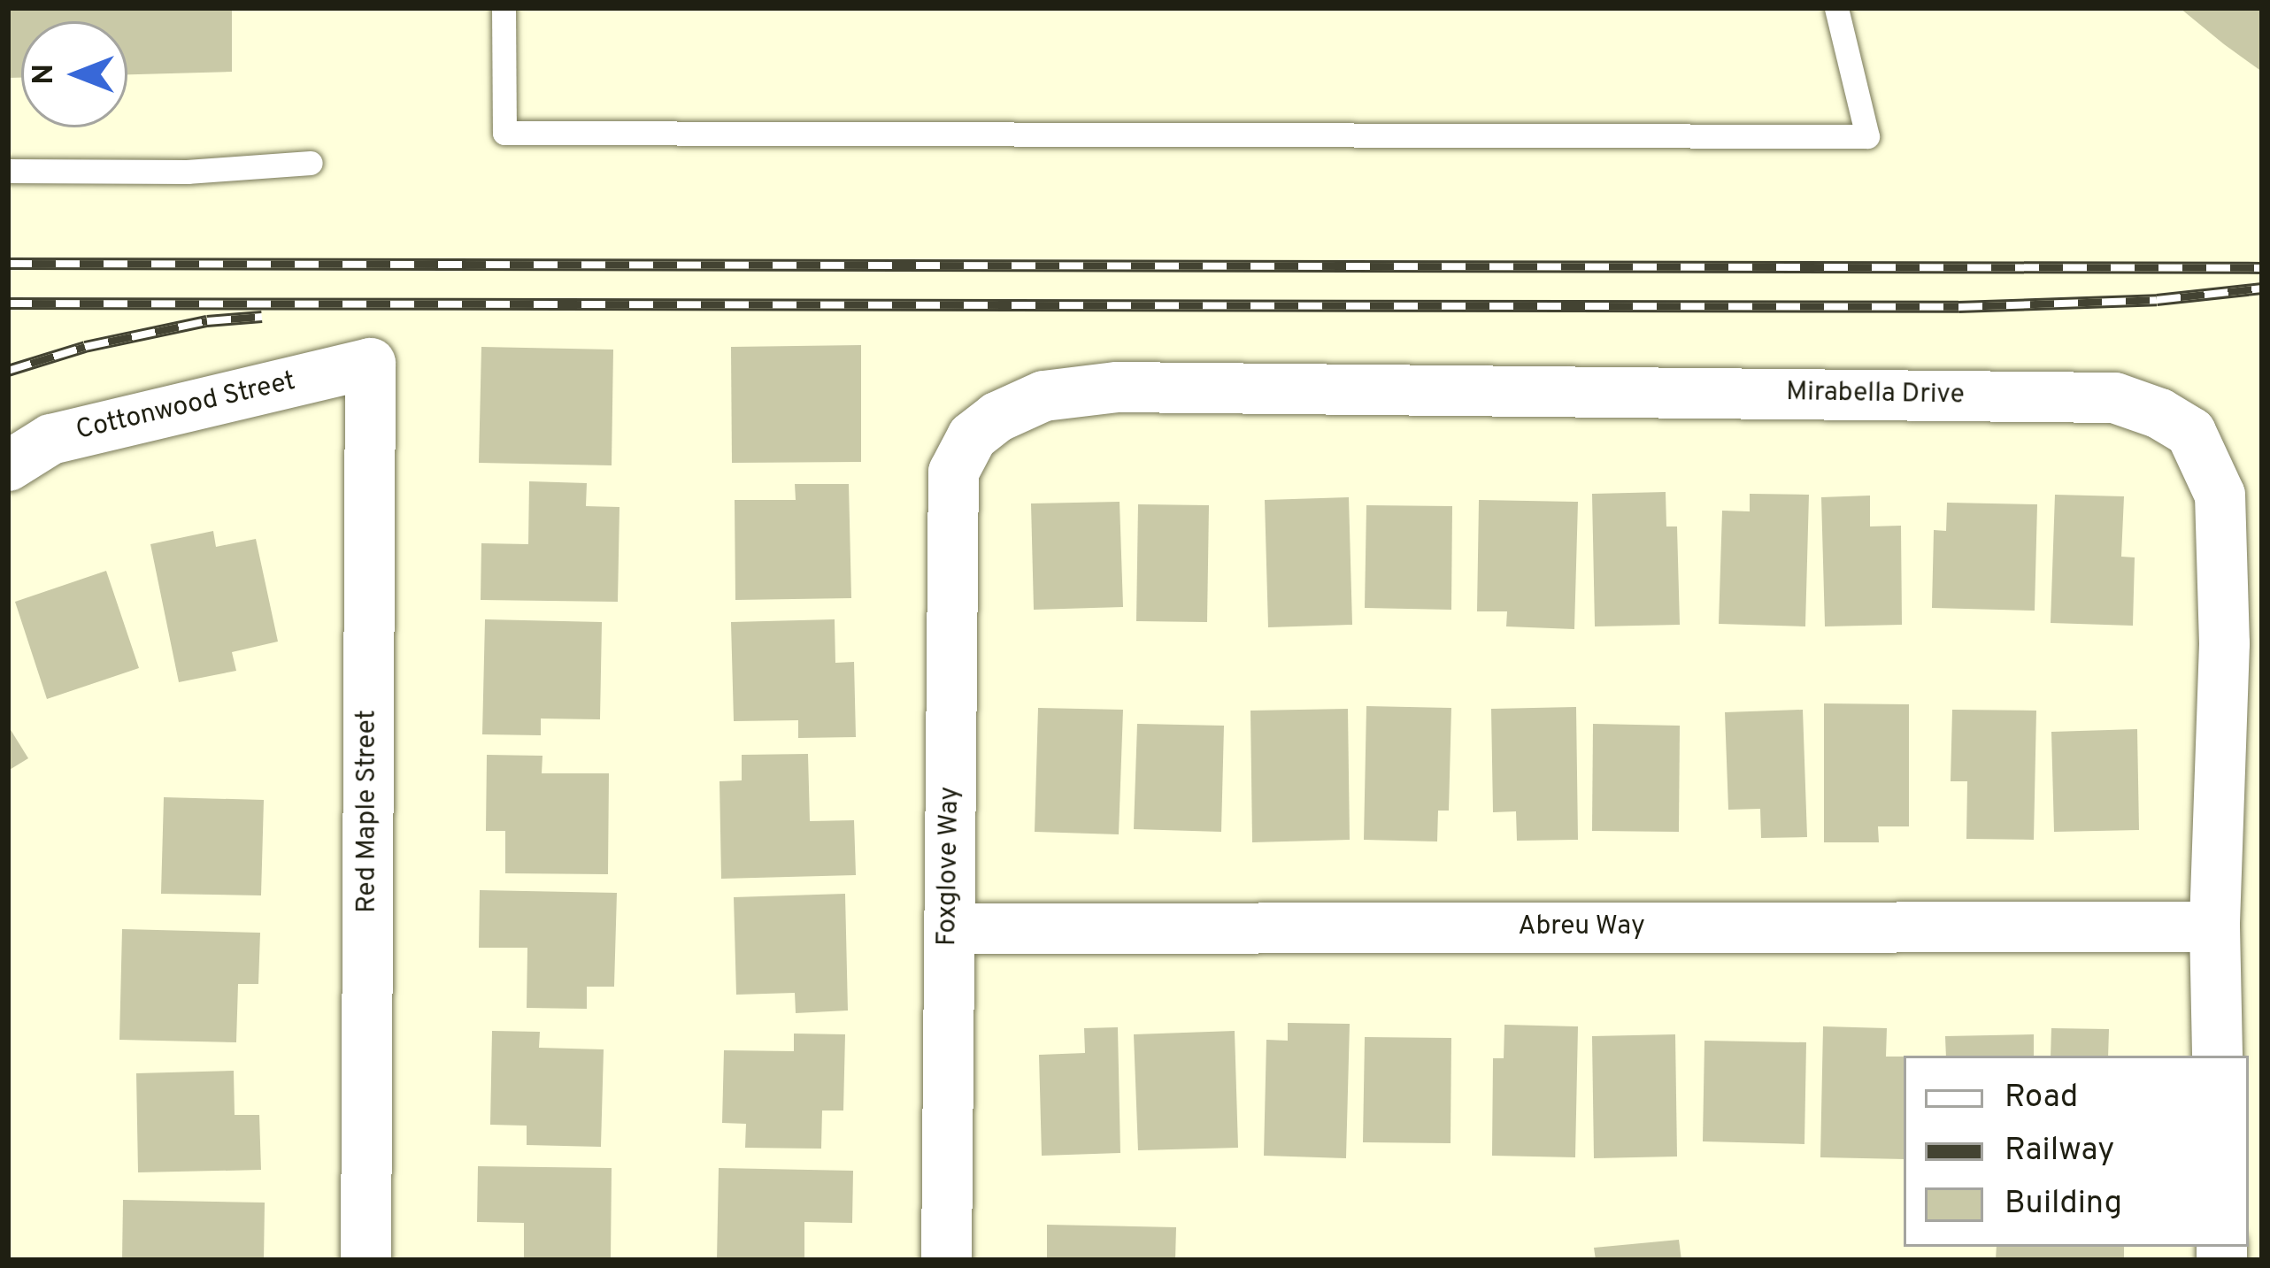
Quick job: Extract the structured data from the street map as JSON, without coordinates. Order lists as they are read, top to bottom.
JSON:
{
  "streets": {
    "street": [
      "Mirabella Drive",
      "Cottonwood Street",
      "Red Maple Street",
      "Foxglove Way",
      "Abreu Way"
    ]
  },
  "crossings": [
    ["Mirabella Drive", "Foxglove Way"],
    ["Mirabella Drive", "Abreu Way"],
    ["Cottonwood Street", "Red Maple Street"],
    ["Foxglove Way", "Abreu Way"]
  ],
  "legend": ["Road", "Railway", "Building"],
  "north": "left"
}
